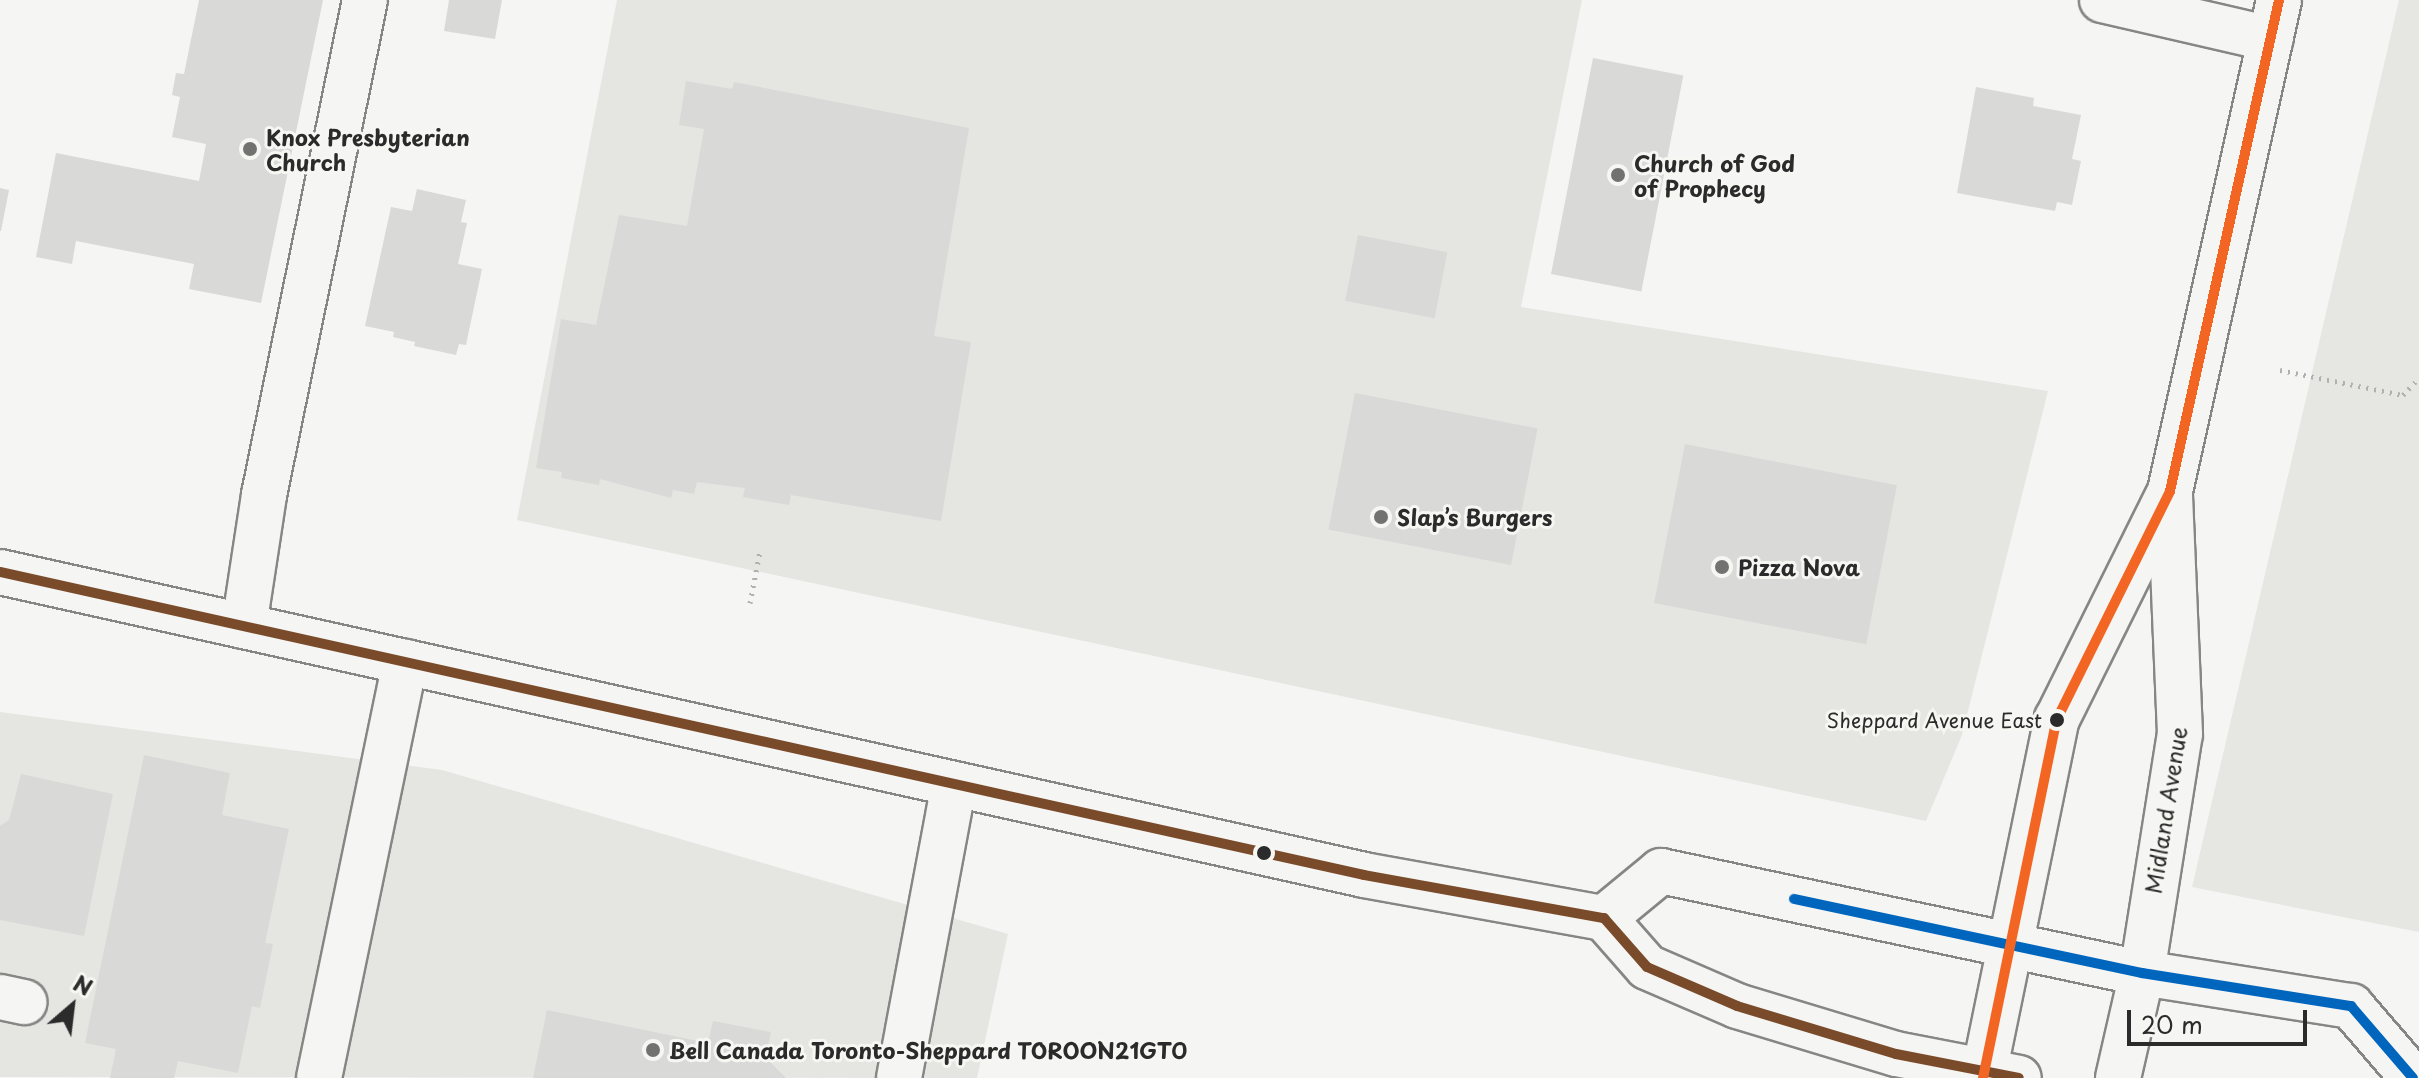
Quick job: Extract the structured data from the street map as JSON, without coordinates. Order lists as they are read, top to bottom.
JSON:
{
  "streets": {
    "main road": ["Midland Avenue"]
  },
  "places": [
    "Knox Presbyterian Church",
    "Church of God of Prophecy",
    "Slap’s Burgers",
    "Pizza Nova",
    "Sheppard Avenue East",
    "Bell Canada Toronto-Sheppard TOROON21GT0"
  ],
  "scale_bar": "20 m",
  "north": "top right"
}
